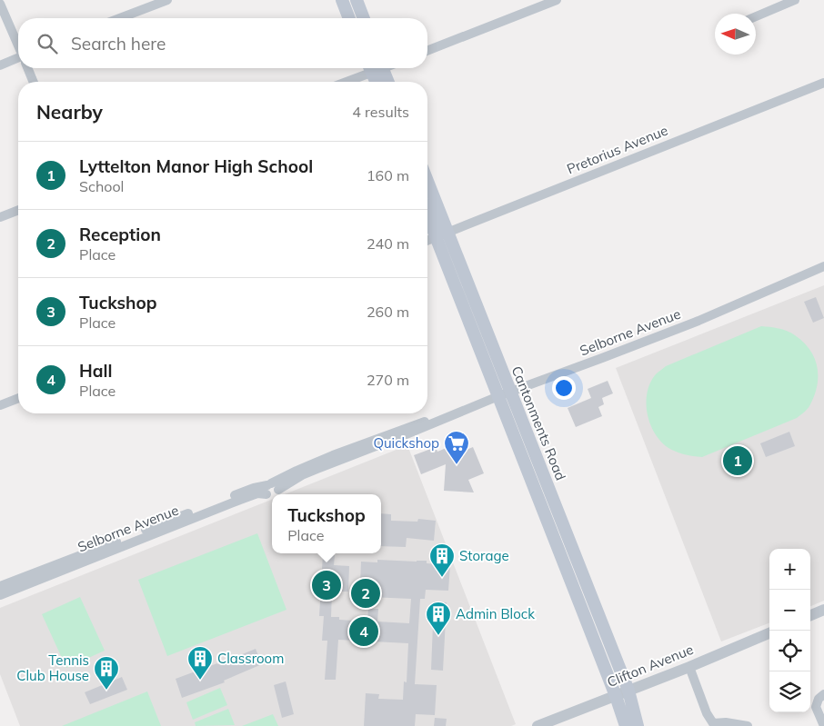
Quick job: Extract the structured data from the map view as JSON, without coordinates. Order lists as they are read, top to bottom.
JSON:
{
  "streets": {
    "main road": ["Cantonments Road"],
    "street": ["Pretorius Avenue", "Selborne Avenue", "Clifton Avenue"]
  },
  "crossings": [
    ["Pretorius Avenue", "Cantonments Road"],
    ["Selborne Avenue", "Cantonments Road"],
    ["Cantonments Road", "Clifton Avenue"]
  ],
  "places": {
    "supermarket": ["Quickshop"],
    "building": [
      "Storage",
      "Admin Block",
      "Classroom",
      "Tennis Club House"
    ]
  },
  "north": "left",
  "page": {
    "search": "Search here",
    "heading": ["Nearby", "4 results"],
    "list": [
      {
        "mark": "1",
        "name": "Lyttelton Manor High School",
        "note": "School",
        "value": "160 m"
      },
      {
        "mark": "2",
        "name": "Reception",
        "note": "Place",
        "value": "240 m"
      },
      {
        "mark": "3",
        "name": "Tuckshop",
        "note": "Place",
        "value": "260 m"
      },
      {
        "mark": "4",
        "name": "Hall",
        "note": "Place",
        "value": "270 m"
      }
    ],
    "pins": [
      "1",
      "3",
      "2",
      "4"
    ],
    "popup": ["Tuckshop", "Place"],
    "map_buttons": ["+", "−"]
  }
}
